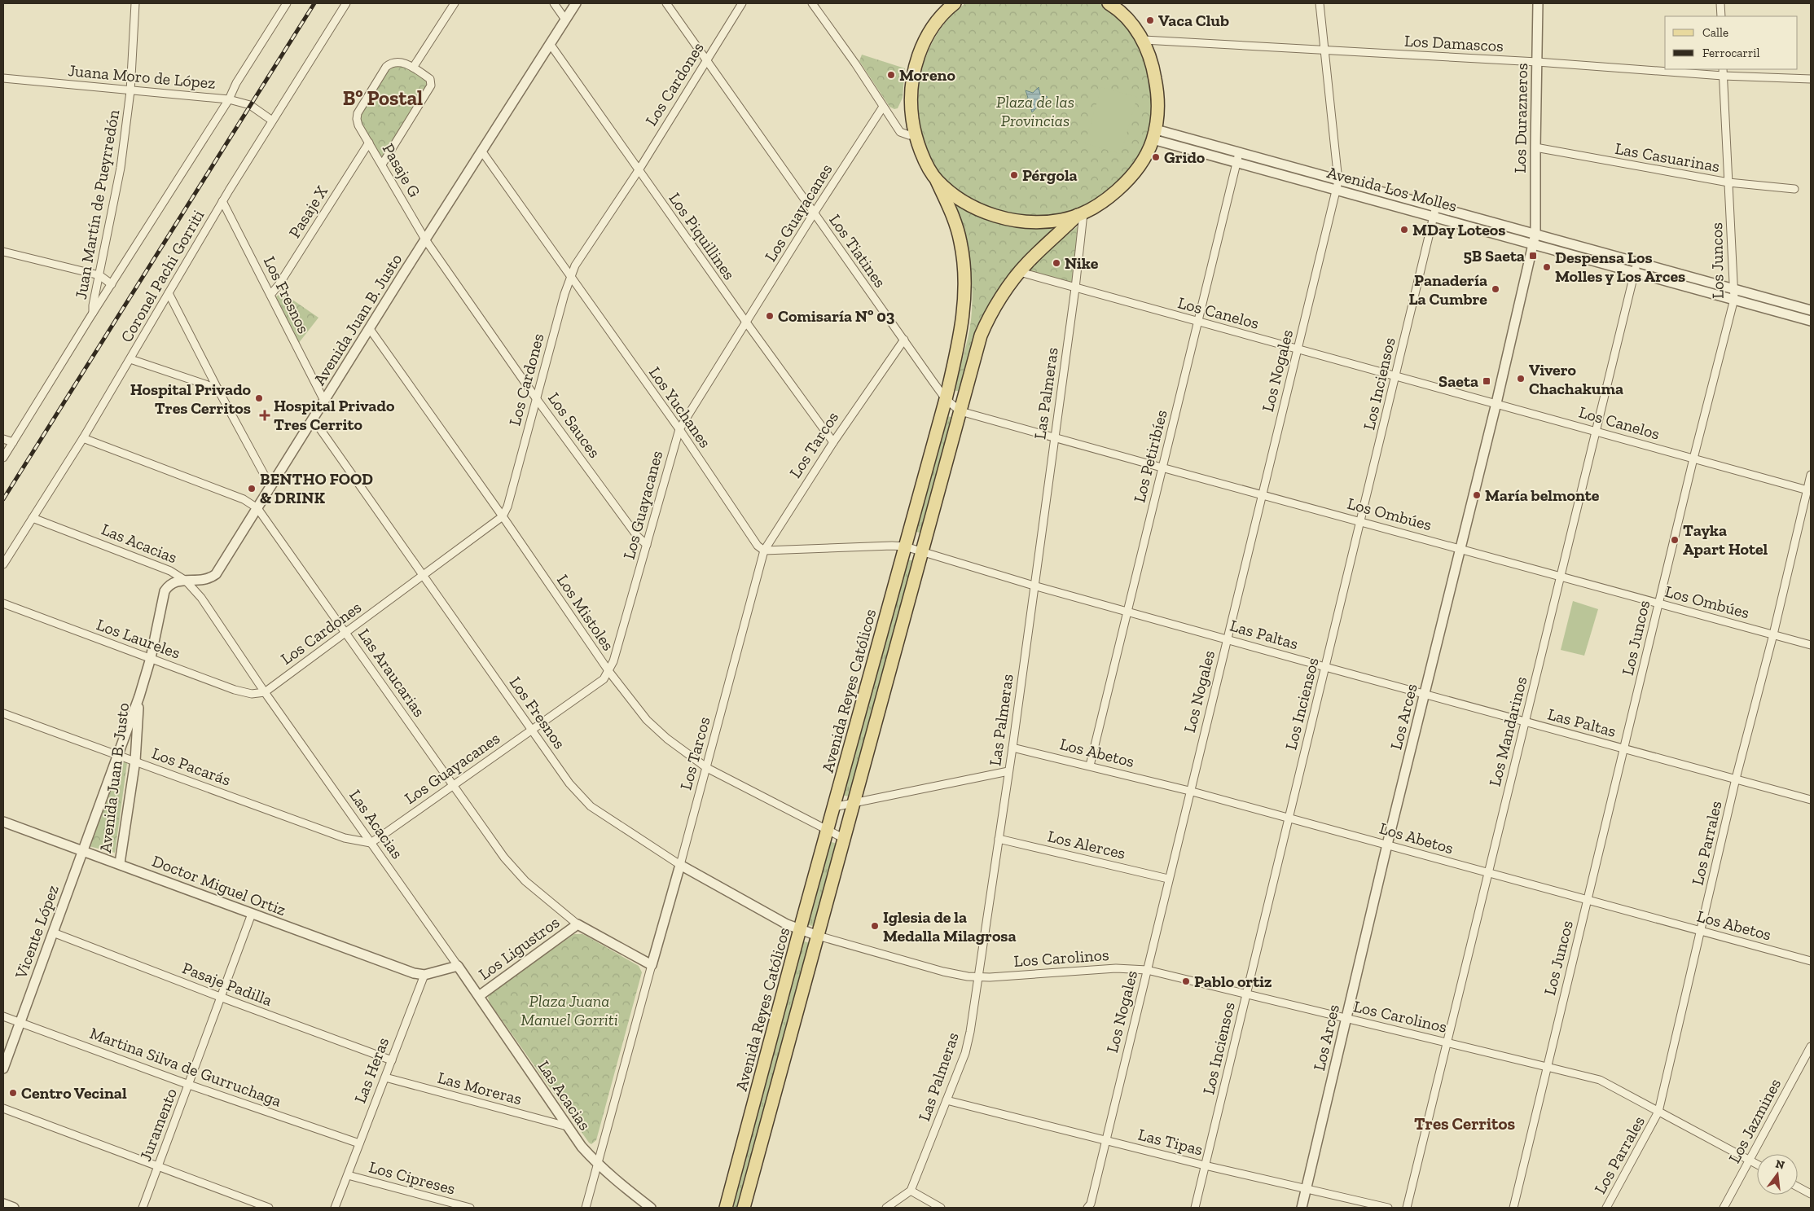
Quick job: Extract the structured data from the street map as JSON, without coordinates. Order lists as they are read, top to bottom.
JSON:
{
  "streets": {
    "main road": ["Avenida Reyes Católicos"],
    "street": [
      "Los Damascos",
      "Juana Moro de López",
      "Los Cardones",
      "Los Durazneros",
      "Las Casuarinas",
      "Pasaje G",
      "Avenida Los Molles",
      "Juan Martín de Pueyrredón",
      "Pasaje X",
      "Los Guayacanes",
      "Los Piquillines",
      "Los Tiatines",
      "Los Juncos",
      "Coronel Pachi Gorriti",
      "Los Fresnos",
      "Los Canelos",
      "Avenida Juan B. Justo",
      "Los Nogales",
      "Los Inciensos",
      "Las Palmeras",
      "Los Yuchanes",
      "Los Sauces",
      "Los Tarcos",
      "Los Petiribíes",
      "Los Ombúes",
      "Las Acacias",
      "Los Mistoles",
      "Las Paltas",
      "Los Laureles",
      "Las Araucarias",
      "Los Arces",
      "Los Mandarinos",
      "Los Abetos",
      "Los Pacarás",
      "Los Parrales",
      "Los Alerces",
      "Doctor Miguel Ortiz",
      "Vicente López",
      "Los Ligustros",
      "Los Carolinos",
      "Pasaje Padilla",
      "Martina Silva de Gurruchaga",
      "Las Heras",
      "Las Moreras",
      "Los Jazmines",
      "Juramento",
      "Las Tipas",
      "Los Cipreses"
    ]
  },
  "crossings": [
    ["Los Damascos", "Los Durazneros"],
    ["Los Damascos", "Los Juncos"],
    ["Los Damascos", "Los Nogales"],
    ["Juana Moro de López", "Juan Martín de Pueyrredón"],
    ["Juana Moro de López", "Coronel Pachi Gorriti"],
    ["Los Cardones", "Los Piquillines"],
    ["Los Cardones", "Los Tiatines"],
    ["Los Cardones", "Los Fresnos"],
    ["Los Cardones", "Los Yuchanes"],
    ["Los Cardones", "Los Sauces"],
    ["Los Cardones", "Las Acacias"],
    ["Los Cardones", "Los Mistoles"],
    ["Los Cardones", "Los Laureles"],
    ["Los Cardones", "Las Araucarias"],
    ["Los Durazneros", "Las Casuarinas"],
    ["Los Durazneros", "Avenida Los Molles"],
    ["Los Durazneros", "Los Arces"],
    ["Las Casuarinas", "Los Juncos"],
    ["Pasaje G", "Pasaje X"],
    ["Pasaje G", "Avenida Juan B. Justo"],
    ["Pasaje G", "Los Sauces"],
    ["Avenida Los Molles", "Los Juncos"],
    ["Avenida Los Molles", "Los Nogales"],
    ["Avenida Los Molles", "Los Inciensos"],
    ["Avenida Los Molles", "Los Petiribíes"],
    ["Avenida Los Molles", "Los Arces"],
    ["Avenida Los Molles", "Los Mandarinos"],
    ["Pasaje X", "Los Fresnos"],
    ["Los Guayacanes", "Los Piquillines"],
    ["Los Guayacanes", "Los Tiatines"],
    ["Los Guayacanes", "Los Fresnos"],
    ["Los Guayacanes", "Los Yuchanes"],
    ["Los Guayacanes", "Los Sauces"],
    ["Los Guayacanes", "Las Acacias"],
    ["Los Guayacanes", "Los Mistoles"],
    ["Los Guayacanes", "Las Araucarias"],
    ["Los Guayacanes", "Los Pacarás"],
    ["Los Piquillines", "Avenida Juan B. Justo"],
    ["Los Piquillines", "Los Tarcos"],
    ["Los Tiatines", "Los Tarcos"],
    ["Los Tiatines", "Los Ombúes"],
    ["Los Tiatines", "Avenida Reyes Católicos"],
    ["Los Juncos", "Los Canelos"],
    ["Los Juncos", "Los Ombúes"],
    ["Los Juncos", "Las Paltas"],
    ["Los Juncos", "Los Abetos"],
    ["Los Juncos", "Los Carolinos"],
    ["Coronel Pachi Gorriti", "Los Fresnos"],
    ["Coronel Pachi Gorriti", "Las Acacias"],
    ["Coronel Pachi Gorriti", "Las Araucarias"],
    ["Los Fresnos", "Avenida Juan B. Justo"],
    ["Los Fresnos", "Los Tarcos"],
    ["Los Fresnos", "Avenida Reyes Católicos"],
    ["Los Fresnos", "Los Carolinos"],
    ["Los Canelos", "Los Nogales"],
    ["Los Canelos", "Los Inciensos"],
    ["Los Canelos", "Las Palmeras"],
    ["Los Canelos", "Los Petiribíes"],
    ["Los Canelos", "Avenida Reyes Católicos"],
    ["Los Canelos", "Los Arces"],
    ["Los Canelos", "Los Mandarinos"],
    ["Los Canelos", "Los Parrales"],
    ["Avenida Juan B. Justo", "Los Yuchanes"],
    ["Avenida Juan B. Justo", "Los Sauces"],
    ["Avenida Juan B. Justo", "Las Acacias"],
    ["Avenida Juan B. Justo", "Los Mistoles"],
    ["Avenida Juan B. Justo", "Los Laureles"],
    ["Avenida Juan B. Justo", "Las Araucarias"],
    ["Avenida Juan B. Justo", "Los Pacarás"],
    ["Avenida Juan B. Justo", "Doctor Miguel Ortiz"],
    ["Avenida Juan B. Justo", "Vicente López"],
    ["Los Nogales", "Los Ombúes"],
    ["Los Nogales", "Las Paltas"],
    ["Los Nogales", "Los Abetos"],
    ["Los Nogales", "Los Alerces"],
    ["Los Nogales", "Los Carolinos"],
    ["Los Nogales", "Las Tipas"],
    ["Los Inciensos", "Los Ombúes"],
    ["Los Inciensos", "Las Paltas"],
    ["Los Inciensos", "Los Abetos"],
    ["Los Inciensos", "Los Carolinos"],
    ["Los Inciensos", "Las Tipas"],
    ["Las Palmeras", "Los Ombúes"],
    ["Las Palmeras", "Las Paltas"],
    ["Las Palmeras", "Avenida Reyes Católicos"],
    ["Las Palmeras", "Los Abetos"],
    ["Las Palmeras", "Los Alerces"],
    ["Las Palmeras", "Los Carolinos"],
    ["Las Palmeras", "Las Tipas"],
    ["Los Yuchanes", "Los Tarcos"],
    ["Los Tarcos", "Las Acacias"],
    ["Los Tarcos", "Los Mistoles"],
    ["Los Tarcos", "Las Araucarias"],
    ["Los Petiribíes", "Los Ombúes"],
    ["Los Petiribíes", "Las Paltas"],
    ["Los Petiribíes", "Los Abetos"],
    ["Los Ombúes", "Avenida Reyes Católicos"],
    ["Los Ombúes", "Los Arces"],
    ["Los Ombúes", "Los Mandarinos"],
    ["Los Ombúes", "Los Parrales"],
    ["Las Acacias", "Los Laureles"],
    ["Las Acacias", "Los Pacarás"],
    ["Las Acacias", "Los Ligustros"],
    ["Las Acacias", "Las Moreras"],
    ["Los Mistoles", "Avenida Reyes Católicos"],
    ["Las Paltas", "Avenida Reyes Católicos"],
    ["Las Paltas", "Los Arces"],
    ["Las Paltas", "Los Mandarinos"],
    ["Las Paltas", "Los Parrales"],
    ["Las Araucarias", "Los Ligustros"],
    ["Avenida Reyes Católicos", "Los Carolinos"],
    ["Los Arces", "Los Abetos"],
    ["Los Arces", "Los Carolinos"],
    ["Los Arces", "Las Tipas"],
    ["Los Mandarinos", "Los Abetos"],
    ["Los Mandarinos", "Los Carolinos"],
    ["Los Abetos", "Los Parrales"],
    ["Los Parrales", "Los Carolinos"],
    ["Doctor Miguel Ortiz", "Vicente López"],
    ["Doctor Miguel Ortiz", "Las Heras"],
    ["Doctor Miguel Ortiz", "Juramento"],
    ["Vicente López", "Pasaje Padilla"],
    ["Vicente López", "Martina Silva de Gurruchaga"],
    ["Los Carolinos", "Los Jazmines"],
    ["Pasaje Padilla", "Las Heras"],
    ["Pasaje Padilla", "Juramento"],
    ["Martina Silva de Gurruchaga", "Las Heras"],
    ["Martina Silva de Gurruchaga", "Juramento"],
    ["Las Heras", "Las Moreras"],
    ["Las Heras", "Los Cipreses"]
  ],
  "districts": ["Bº Postal", "Tres Cerritos"],
  "parks": ["Plaza de las Provincias", "Plaza Juana Manuel Gorriti"],
  "places": {
    "other": [
      "Vaca Club",
      "Moreno",
      "Grido",
      "Pérgola",
      "MDay Loteos",
      "Nike",
      "Despensa Los Molles y Los Arces",
      "Panadería La Cumbre",
      "Comisaría Nº 03",
      "Vivero Chachakuma",
      "Hospital Privado Tres Cerritos",
      "BENTHO FOOD & DRINK",
      "María belmonte",
      "Tayka Apart Hotel",
      "Iglesia de la Medalla Milagrosa",
      "Pablo ortiz",
      "Centro Vecinal"
    ],
    "transit": ["5B Saeta", "Saeta"],
    "health": ["Hospital Privado Tres Cerrito"]
  },
  "legend": ["Calle", "Ferrocarril"],
  "north": "top"
}
